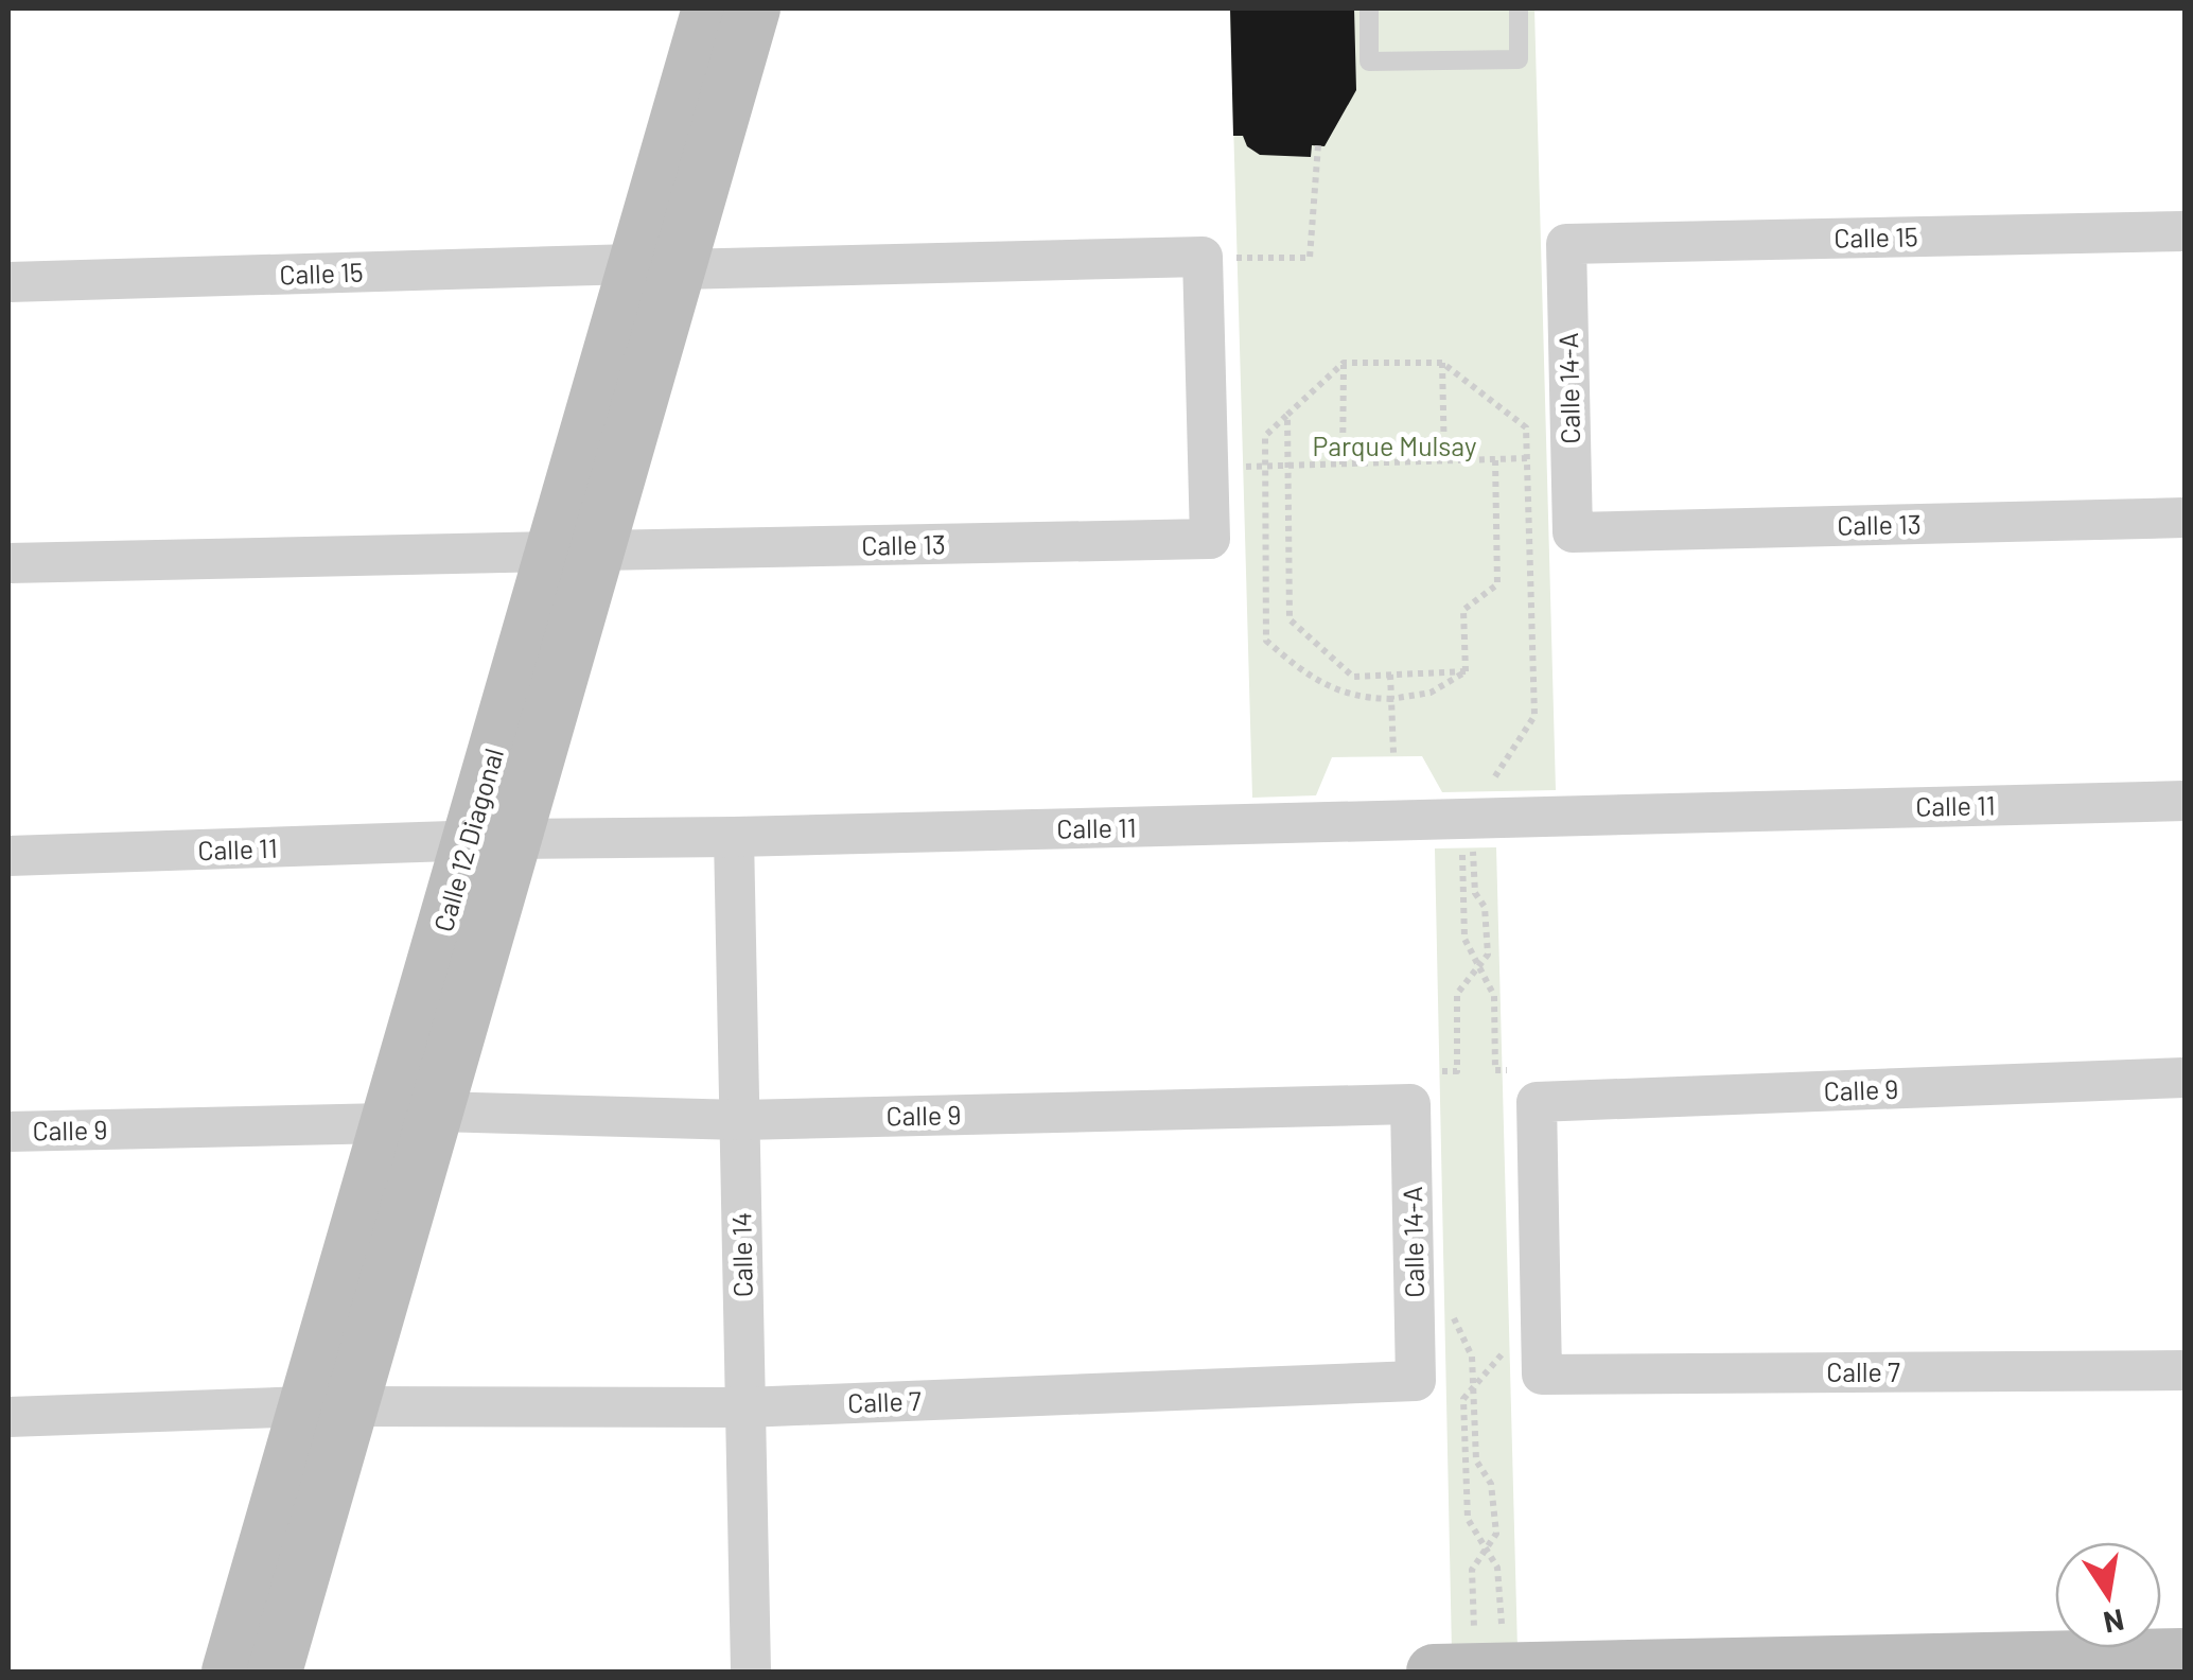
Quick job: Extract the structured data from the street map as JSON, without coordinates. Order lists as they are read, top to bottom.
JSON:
{
  "streets": {
    "street": [
      "Calle 15",
      "Calle 14-A",
      "Calle 13",
      "Calle 11",
      "Calle 12 Diagonal",
      "Calle 9",
      "Calle 14",
      "Calle 7"
    ]
  },
  "crossings": [
    ["Calle 15", "Calle 14-A"],
    ["Calle 15", "Calle 13"],
    ["Calle 15", "Calle 12 Diagonal"],
    ["Calle 14-A", "Calle 13"],
    ["Calle 14-A", "Calle 9"],
    ["Calle 14-A", "Calle 7"],
    ["Calle 13", "Calle 12 Diagonal"],
    ["Calle 11", "Calle 12 Diagonal"],
    ["Calle 11", "Calle 14"],
    ["Calle 12 Diagonal", "Calle 9"],
    ["Calle 12 Diagonal", "Calle 7"],
    ["Calle 9", "Calle 14"],
    ["Calle 9", "Calle 7"],
    ["Calle 14", "Calle 7"]
  ],
  "parks": ["Parque Mulsay"],
  "north": "bottom"
}
